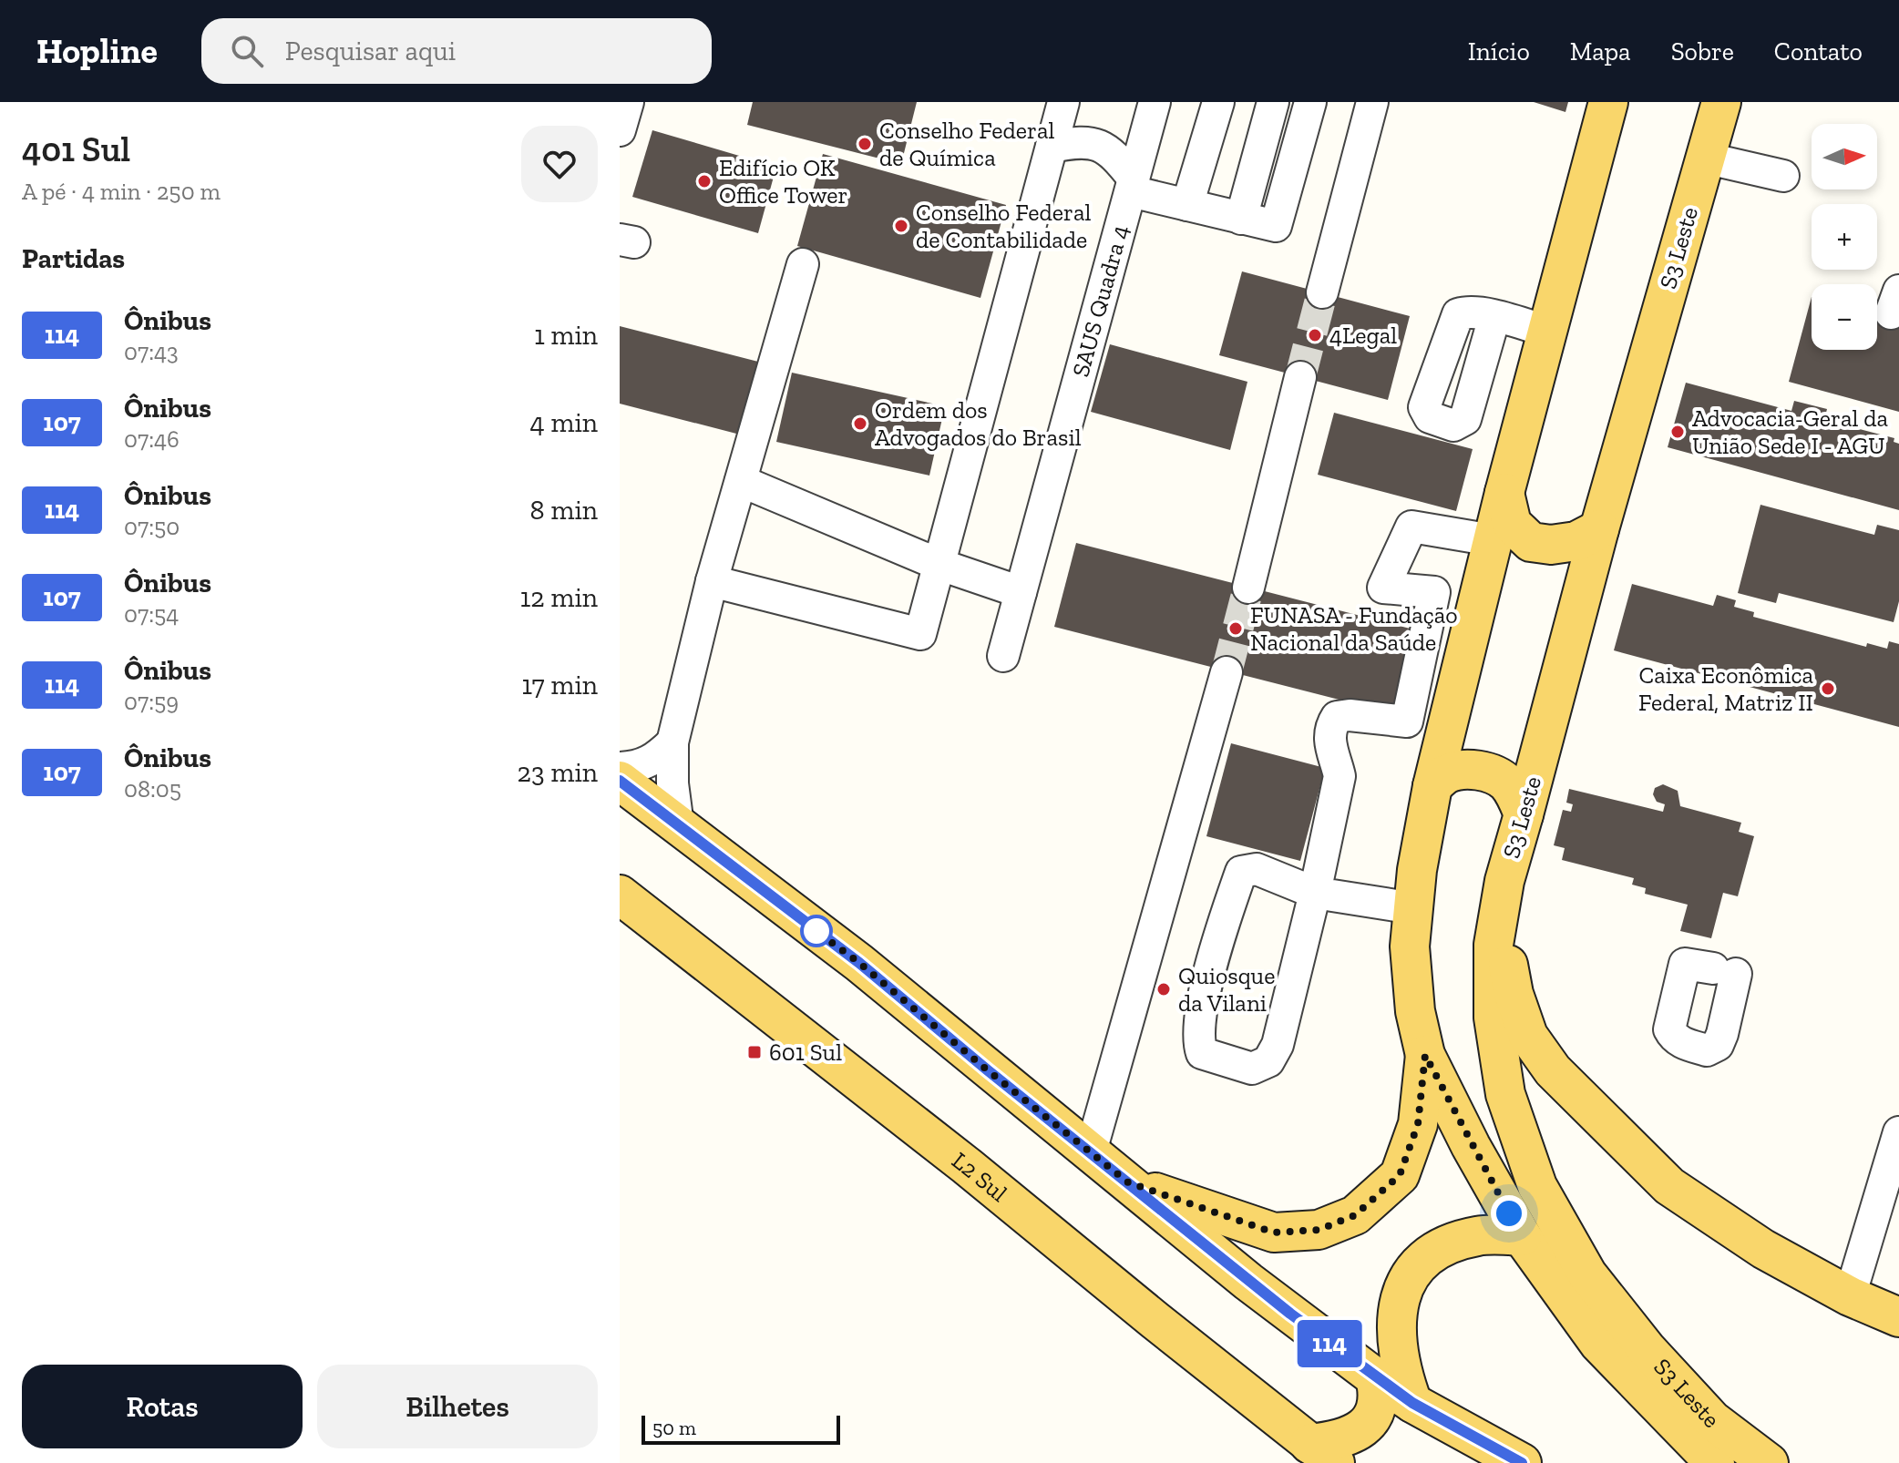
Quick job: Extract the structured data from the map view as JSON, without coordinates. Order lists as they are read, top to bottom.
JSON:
{
  "streets": {
    "main road": ["S3 Leste", "L2 Sul"],
    "lane": ["SAUS Quadra 4"]
  },
  "places": {
    "other": [
      "Conselho Federal de Química",
      "Edifício OK Office Tower",
      "Conselho Federal de Contabilidade",
      "4Legal",
      "Ordem dos Advogados do Brasil",
      "Advocacia-Geral da União Sede I - AGU",
      "FUNASA - Fundação Nacional da Saúde",
      "Caixa Econômica Federal, Matriz II",
      "Quiosque da Vilani"
    ],
    "transit": ["601 Sul"]
  },
  "lines": ["bus line 114"],
  "scale_bar": "50 m",
  "north": "right",
  "page": {
    "header": "Hopline",
    "search": "Pesquisar aqui",
    "nav": [
      "Início",
      "Mapa",
      "Sobre",
      "Contato"
    ],
    "heading": [
      ["401 Sul", "A pé · 4 min · 250 m"],
      "Partidas"
    ],
    "on_map": "114",
    "map_buttons": ["+", "−"],
    "list": [
      {
        "mark": "114",
        "name": "Ônibus",
        "note": "07:43",
        "value": "1 min"
      },
      {
        "mark": "107",
        "name": "Ônibus",
        "note": "07:46",
        "value": "4 min"
      },
      {
        "mark": "114",
        "name": "Ônibus",
        "note": "07:50",
        "value": "8 min"
      },
      {
        "mark": "107",
        "name": "Ônibus",
        "note": "07:54",
        "value": "12 min"
      },
      {
        "mark": "114",
        "name": "Ônibus",
        "note": "07:59",
        "value": "17 min"
      },
      {
        "mark": "107",
        "name": "Ônibus",
        "note": "08:05",
        "value": "23 min"
      }
    ],
    "buttons": ["Rotas", "Bilhetes"],
    "scale": "50 m"
  }
}
